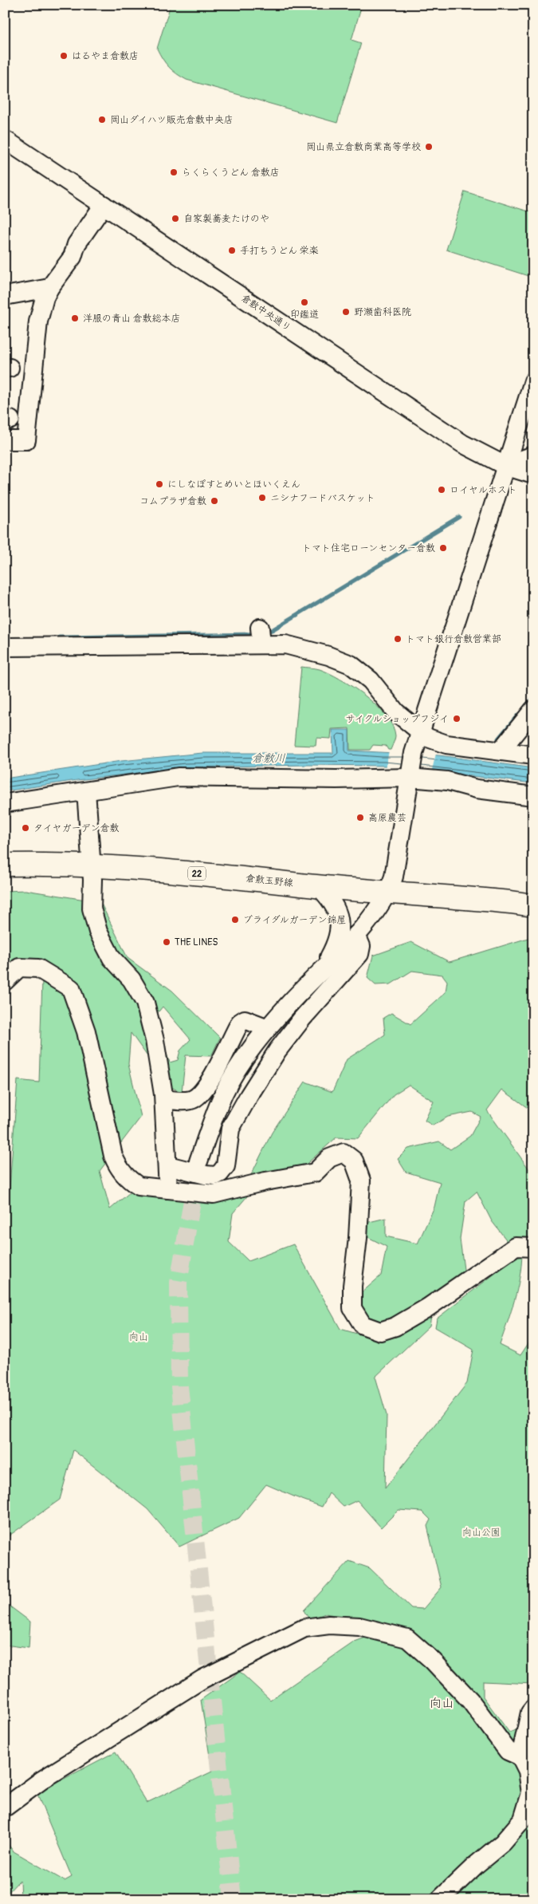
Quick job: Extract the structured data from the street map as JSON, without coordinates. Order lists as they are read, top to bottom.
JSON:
{
  "streets": {
    "main road": ["22", "倉敷玉野線"],
    "street": ["倉敷中央通り"]
  },
  "districts": ["向山"],
  "water": ["倉敷川"],
  "parks": ["向山", "向山公園"],
  "places": [
    "はるやま倉敷店",
    "岡山ダイハツ販売倉敷中央店",
    "岡山県立倉敷商業高等学校",
    "らくらくうどん 倉敷店",
    "自家製蕎麦たけのや",
    "手打ちうどん 栄楽",
    "印鑑道",
    "野瀬歯科医院",
    "洋服の青山 倉敷総本店",
    "にしなぽすとめいとほいくえん",
    "ロイヤルホスト",
    "ニシナフードバスケット",
    "コムプラザ倉敷",
    "トマト住宅ローンセンター倉敷",
    "トマト銀行倉敷営業部",
    "サイクルショップフジイ",
    "高原農芸",
    "タイヤガーデン倉敷",
    "ブライダルガーデン錦屋",
    "THE LINES"
  ]
}
